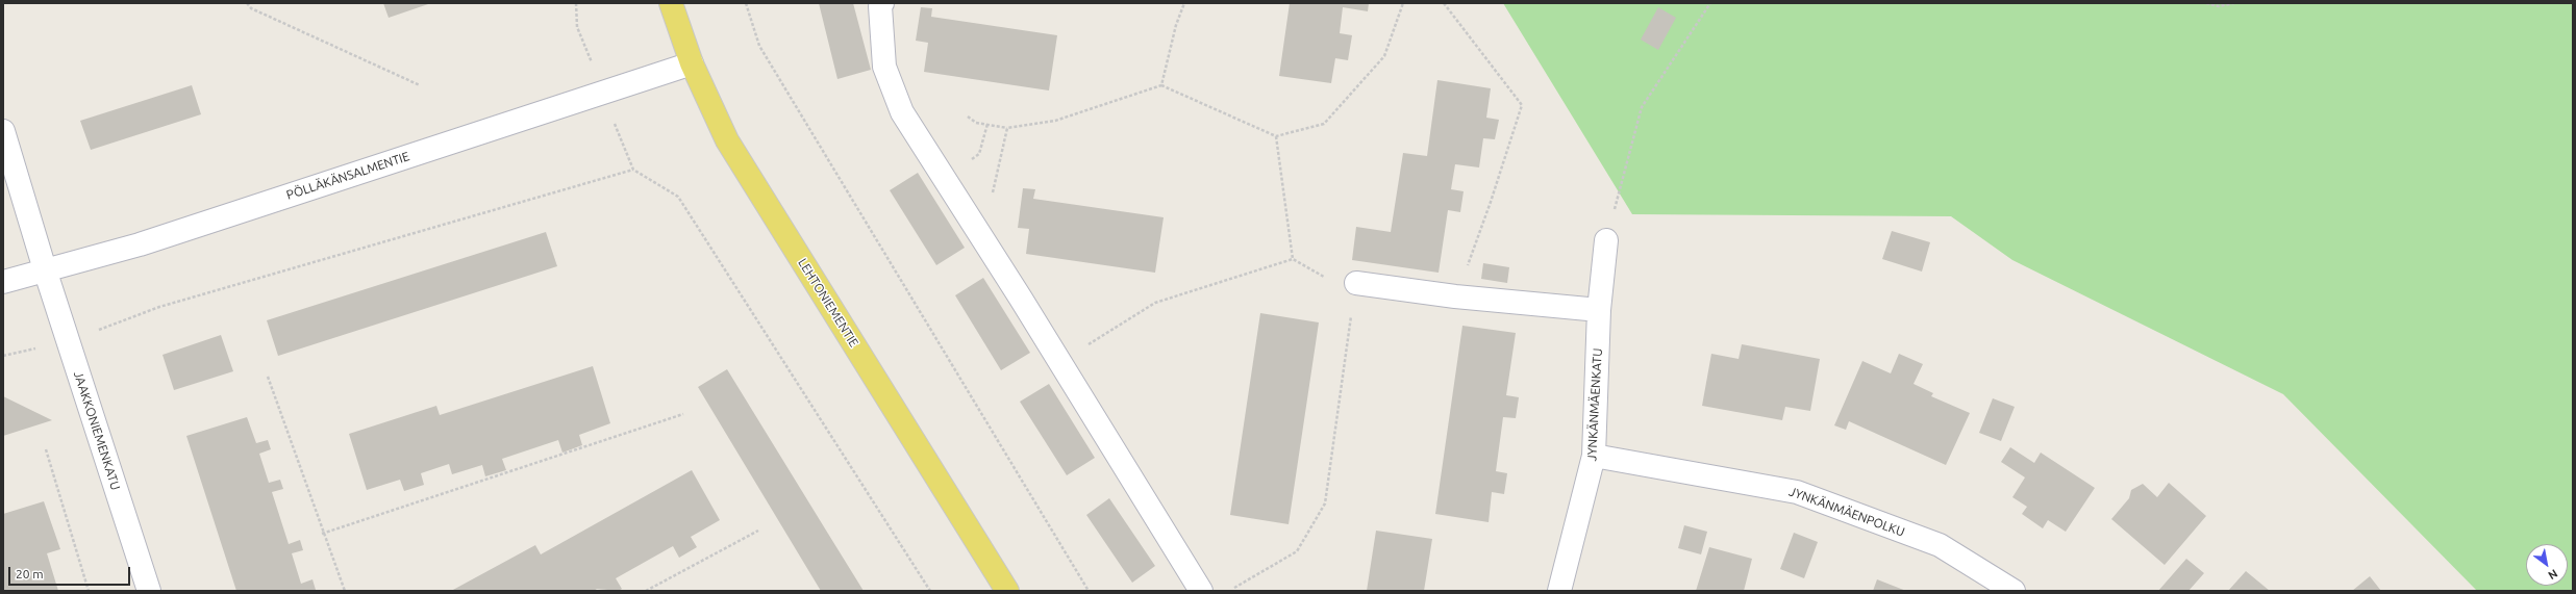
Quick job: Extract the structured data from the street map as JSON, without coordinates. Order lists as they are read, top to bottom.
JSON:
{
  "streets": {
    "main road": ["LEHTONIEMENTIE"],
    "street": [
      "PÖLLÄKÄNSALMENTIE",
      "JYNKÄNMÄENKATU",
      "JAAKKONIEMENKATU",
      "JYNKÄNMÄENPOLKU"
    ]
  },
  "crossings": [
    ["PÖLLÄKÄNSALMENTIE", "LEHTONIEMENTIE"],
    ["PÖLLÄKÄNSALMENTIE", "JAAKKONIEMENKATU"],
    ["JYNKÄNMÄENKATU", "JYNKÄNMÄENPOLKU"]
  ],
  "scale_bar": "20 m",
  "north": "bottom right"
}
